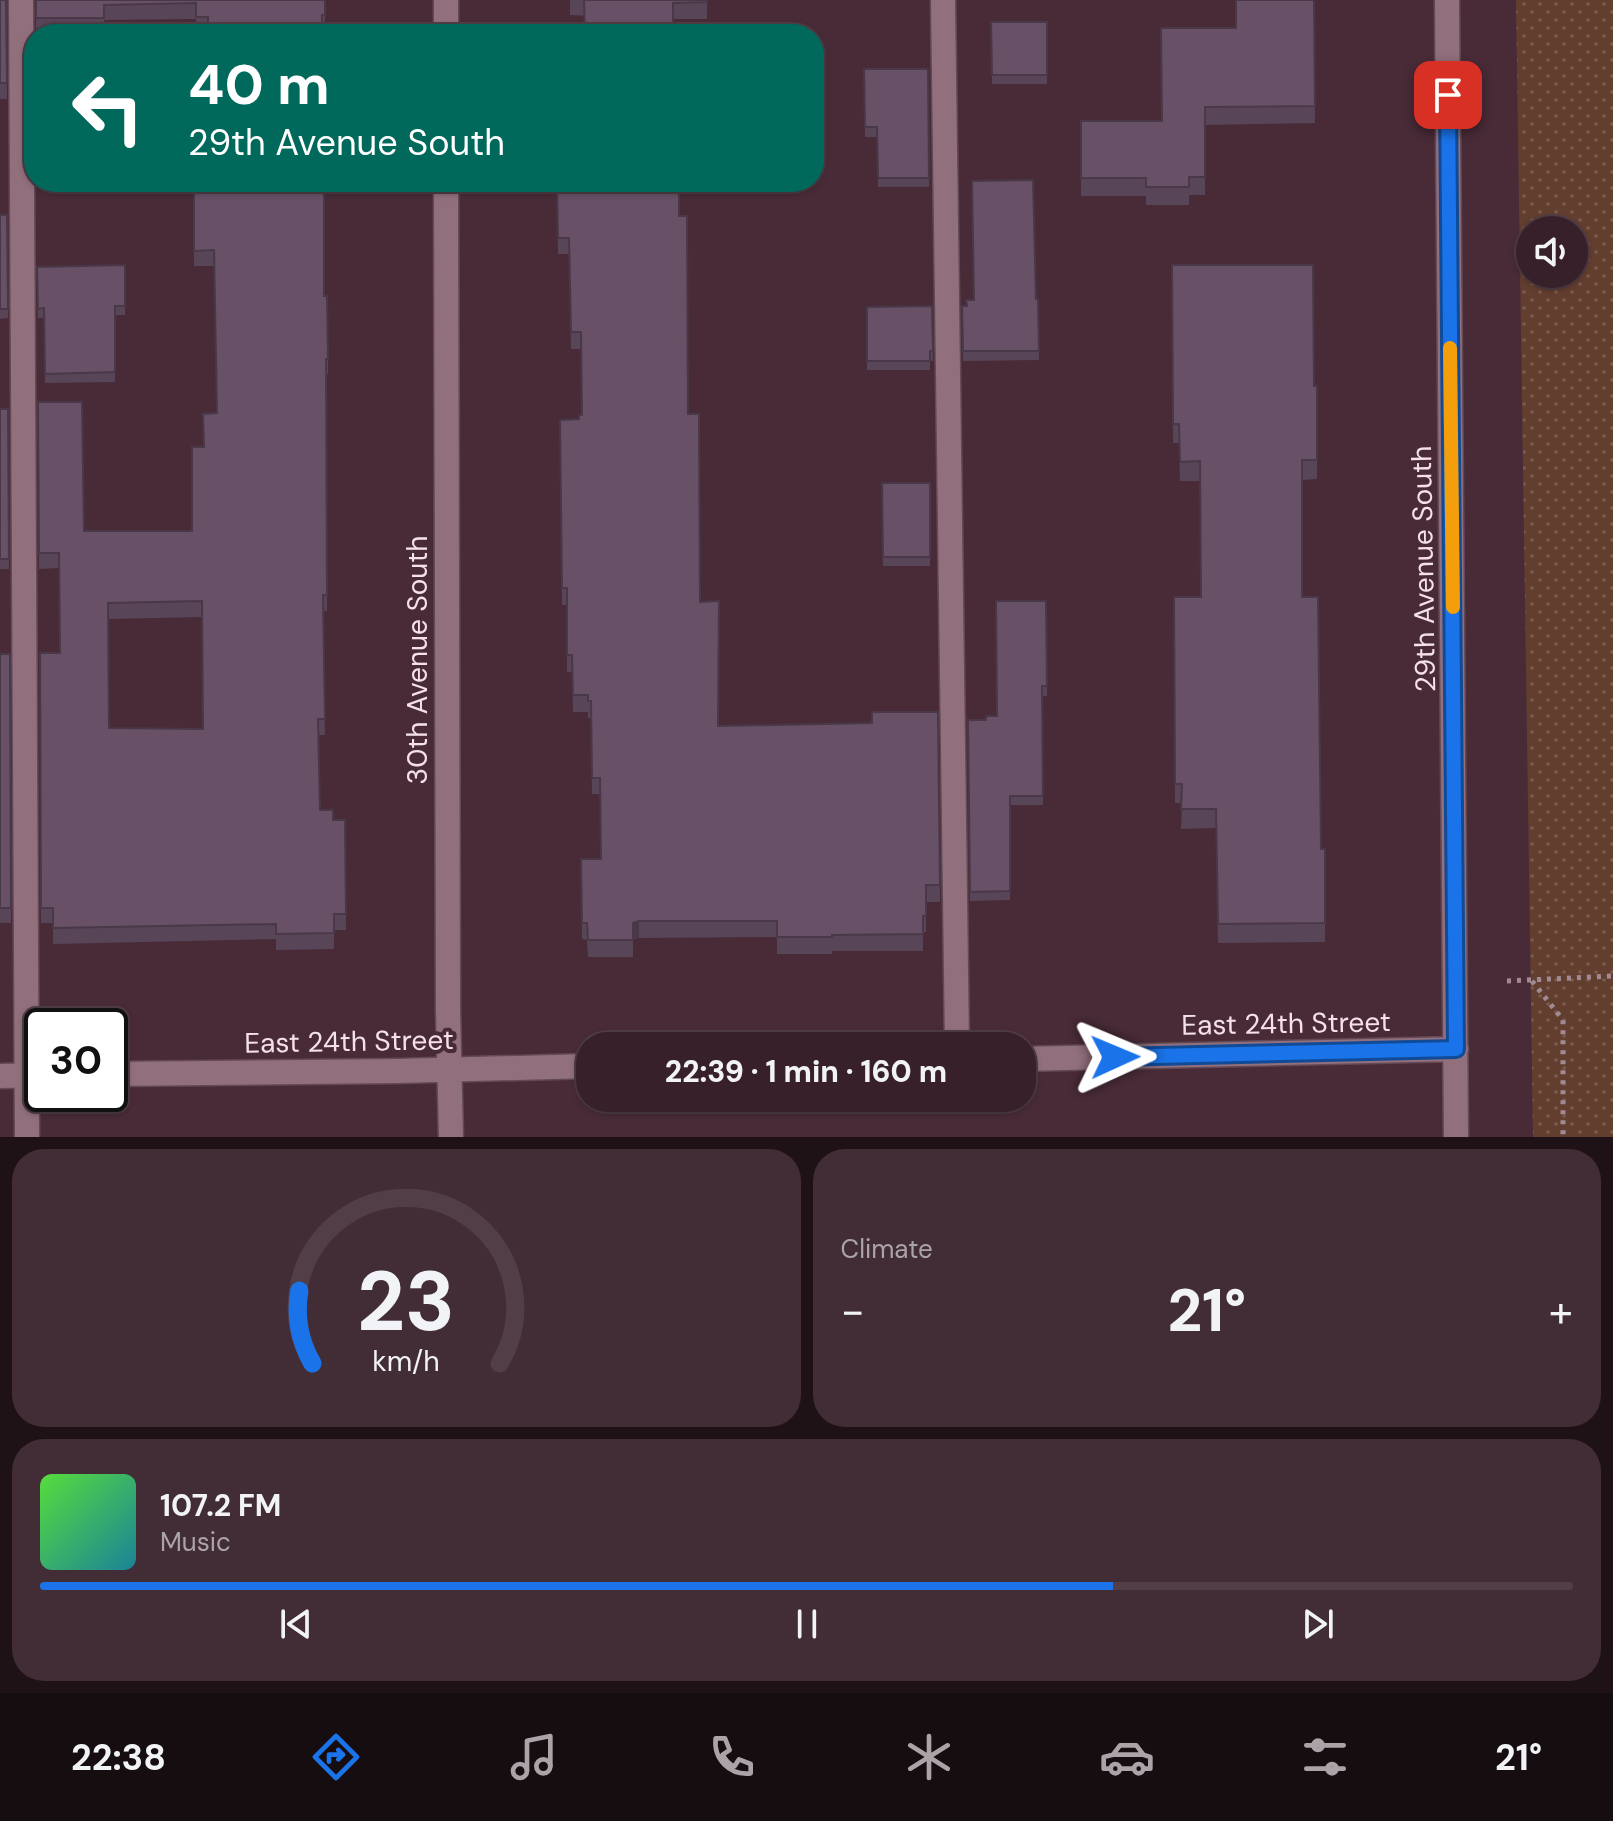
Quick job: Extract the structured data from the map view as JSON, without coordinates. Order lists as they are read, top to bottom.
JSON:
{
  "streets": {
    "street": ["29th Avenue South", "30th Avenue South", "East 24th Street"]
  },
  "crossings": [
    ["29th Avenue South", "East 24th Street"],
    ["30th Avenue South", "East 24th Street"]
  ],
  "page": {
    "turn": ["40 m", "29th Avenue South"],
    "limit": "30",
    "trip": "22:39 · 1 min · 160 m",
    "tile": "Climate",
    "heat": ["−", "21°", "+"],
    "song": ["107.2 FM", "Music"],
    "tabs": ["22:38", "21°"],
    "gauge": ["23", "km/h"]
  }
}
